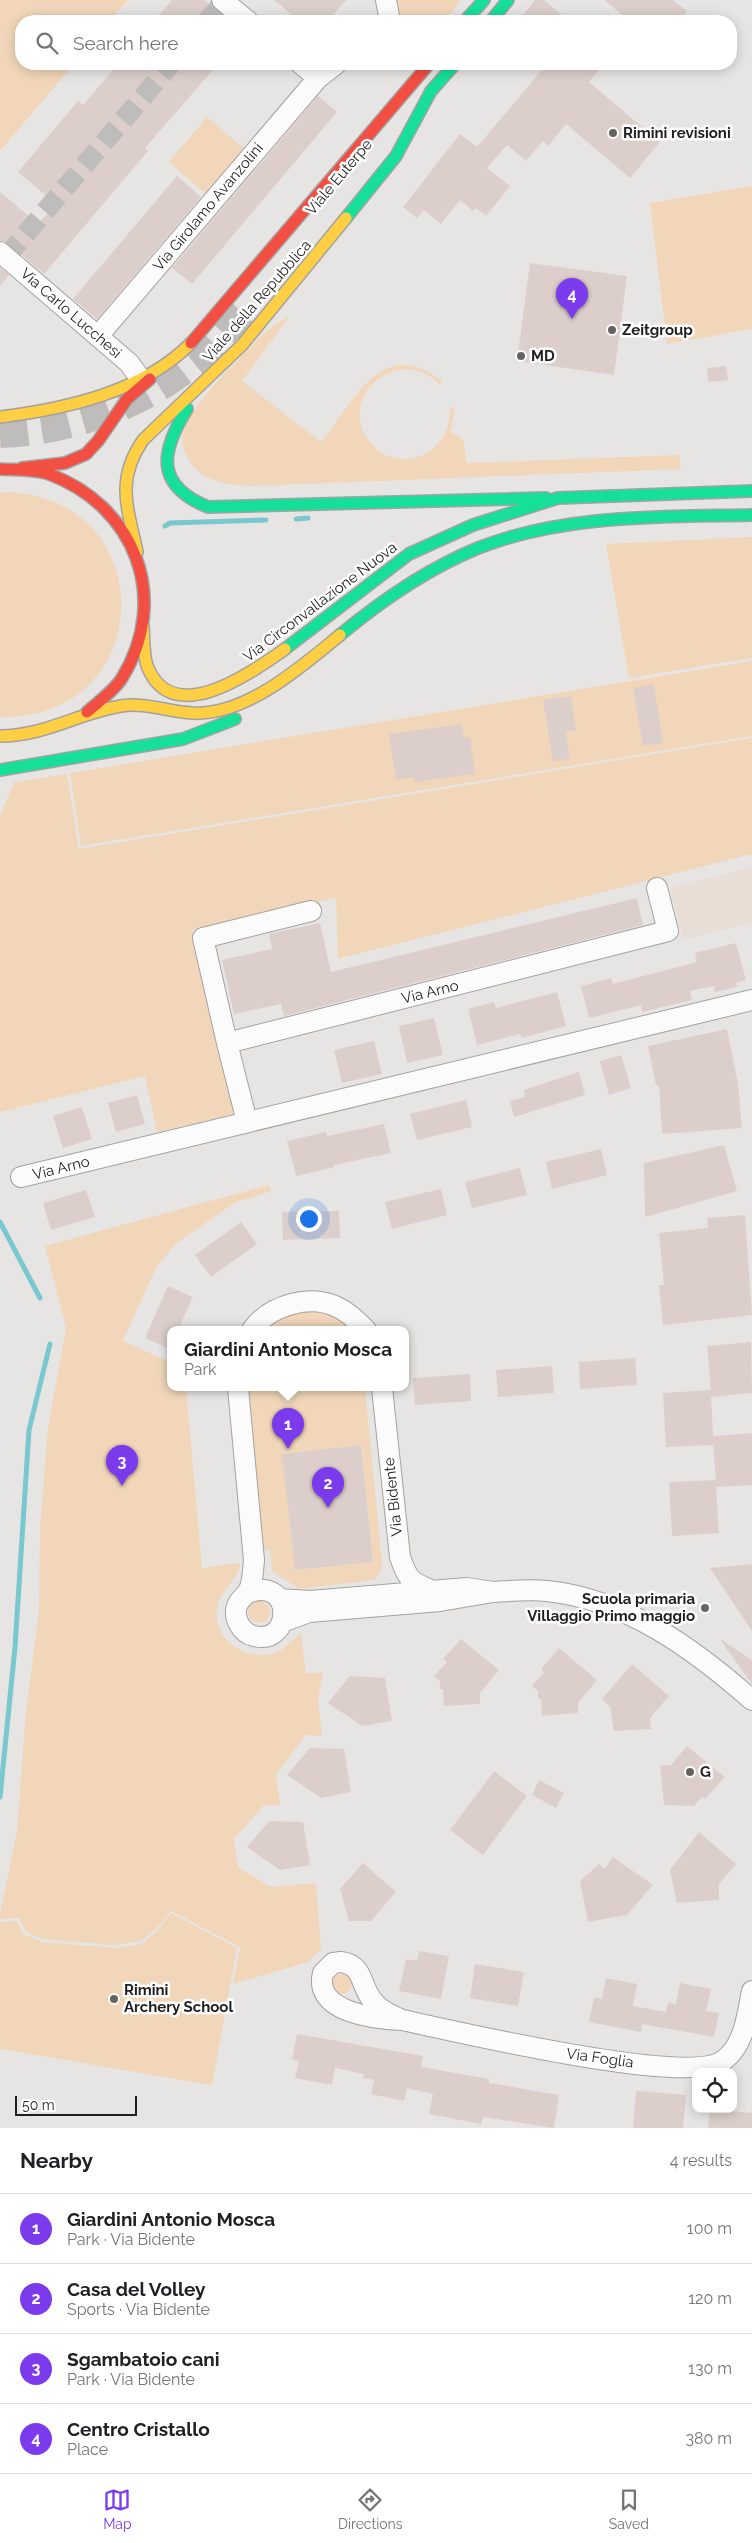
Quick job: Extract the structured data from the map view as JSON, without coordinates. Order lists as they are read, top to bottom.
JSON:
{
  "streets": {
    "main road": ["Viale Euterpe", "Viale della Repubblica", "Via Circonvallazione Nuova"],
    "street": [
      "Via Girolamo Avanzolini",
      "Via Carlo Lucchesi",
      "Via Arno",
      "Via Bidente",
      "Via Foglia"
    ]
  },
  "crossings": [
    ["Viale Euterpe", "Viale della Repubblica"],
    ["Via Girolamo Avanzolini", "Via Carlo Lucchesi"],
    ["Viale della Repubblica", "Via Circonvallazione Nuova"]
  ],
  "places": [
    "Rimini revisioni",
    "Zeitgroup",
    "MD",
    "Scuola primaria Villaggio Primo maggio",
    "G",
    "Rimini Archery School"
  ],
  "scale_bar": "50 m",
  "page": {
    "search": "Search here",
    "pins": [
      "4",
      "1",
      "3",
      "2"
    ],
    "popup": ["Giardini Antonio Mosca", "Park"],
    "scale": "50 m",
    "heading": ["Nearby", "4 results"],
    "list": [
      {
        "mark": "1",
        "name": "Giardini Antonio Mosca",
        "note": "Park · Via Bidente",
        "value": "100 m"
      },
      {
        "mark": "2",
        "name": "Casa del Volley",
        "note": "Sports · Via Bidente",
        "value": "120 m"
      },
      {
        "mark": "3",
        "name": "Sgambatoio cani",
        "note": "Park · Via Bidente",
        "value": "130 m"
      },
      {
        "mark": "4",
        "name": "Centro Cristallo",
        "note": "Place",
        "value": "380 m"
      }
    ],
    "nav": ["Map", "Directions", "Saved"]
  }
}
